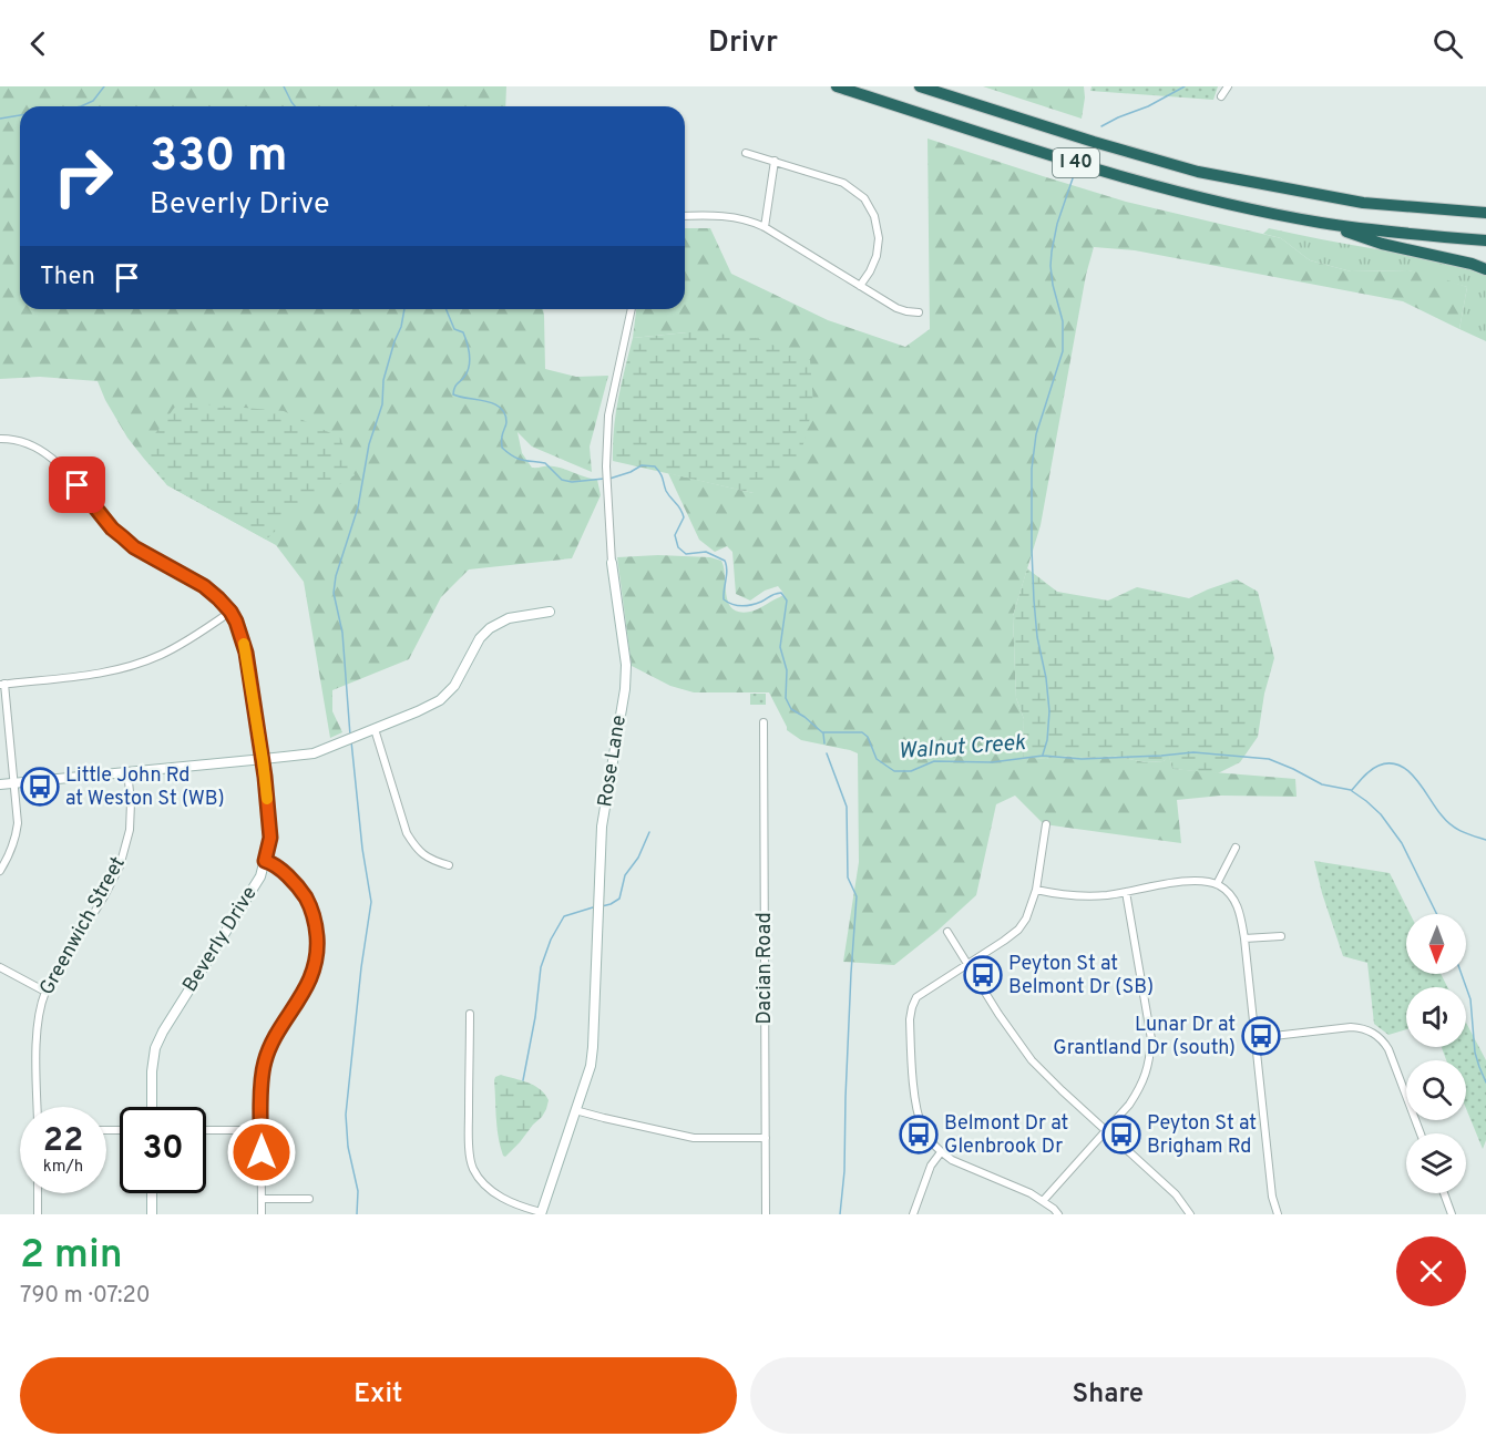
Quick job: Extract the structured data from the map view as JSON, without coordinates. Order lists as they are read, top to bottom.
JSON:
{
  "streets": {
    "highway": ["I 40"],
    "street": [
      "Rose Lane",
      "Greenwich Street",
      "Beverly Drive",
      "Dacian Road"
    ]
  },
  "water": ["Walnut Creek"],
  "places": {
    "bus stop": [
      "Little John Rd at Weston St (WB)",
      "Peyton St at Belmont Dr (SB)",
      "Lunar Dr at Grantland Dr (south)",
      "Belmont Dr at Glenbrook Dr",
      "Peyton St at Brigham Rd"
    ]
  },
  "north": "bottom",
  "page": {
    "header": "Drivr",
    "turn": ["330 m", "Beverly Drive"],
    "then": "Then",
    "speed": "22 km/h",
    "limit": "30",
    "heading": ["2 min", "790 m · 07:20"],
    "buttons": ["Exit", "Share"]
  }
}
